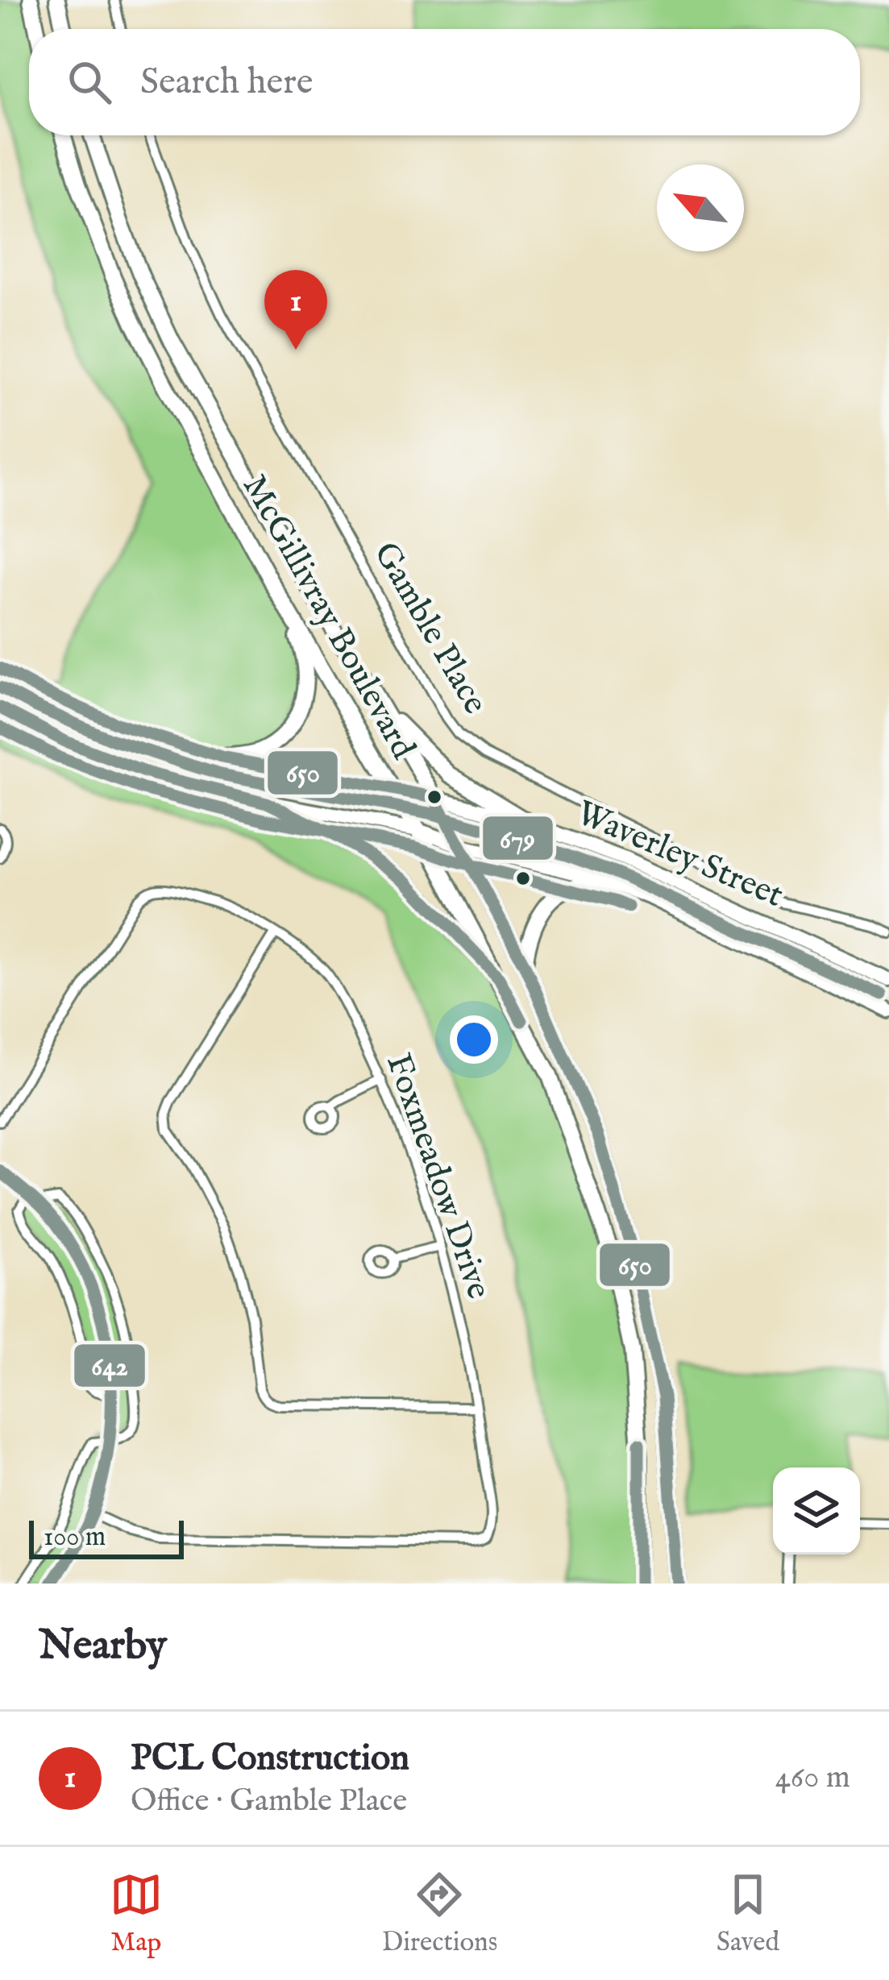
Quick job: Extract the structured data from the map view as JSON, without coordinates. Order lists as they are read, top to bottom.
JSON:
{
  "streets": {
    "main road": ["McGillivray Boulevard", "Waverley Street"],
    "street": ["Gamble Place", "Foxmeadow Drive"]
  },
  "crossings": [
    ["McGillivray Boulevard", "Waverley Street"]
  ],
  "lines": ["transit line 650", "transit line 679", "transit line 642"],
  "scale_bar": "100 m",
  "north": "top left",
  "page": {
    "search": "Search here",
    "pins": "1",
    "scale": "100 m",
    "heading": "Nearby",
    "list": [
      {
        "mark": "1",
        "name": "PCL Construction",
        "note": "Office · Gamble Place",
        "value": "460 m"
      }
    ],
    "nav": ["Map", "Directions", "Saved"]
  }
}
